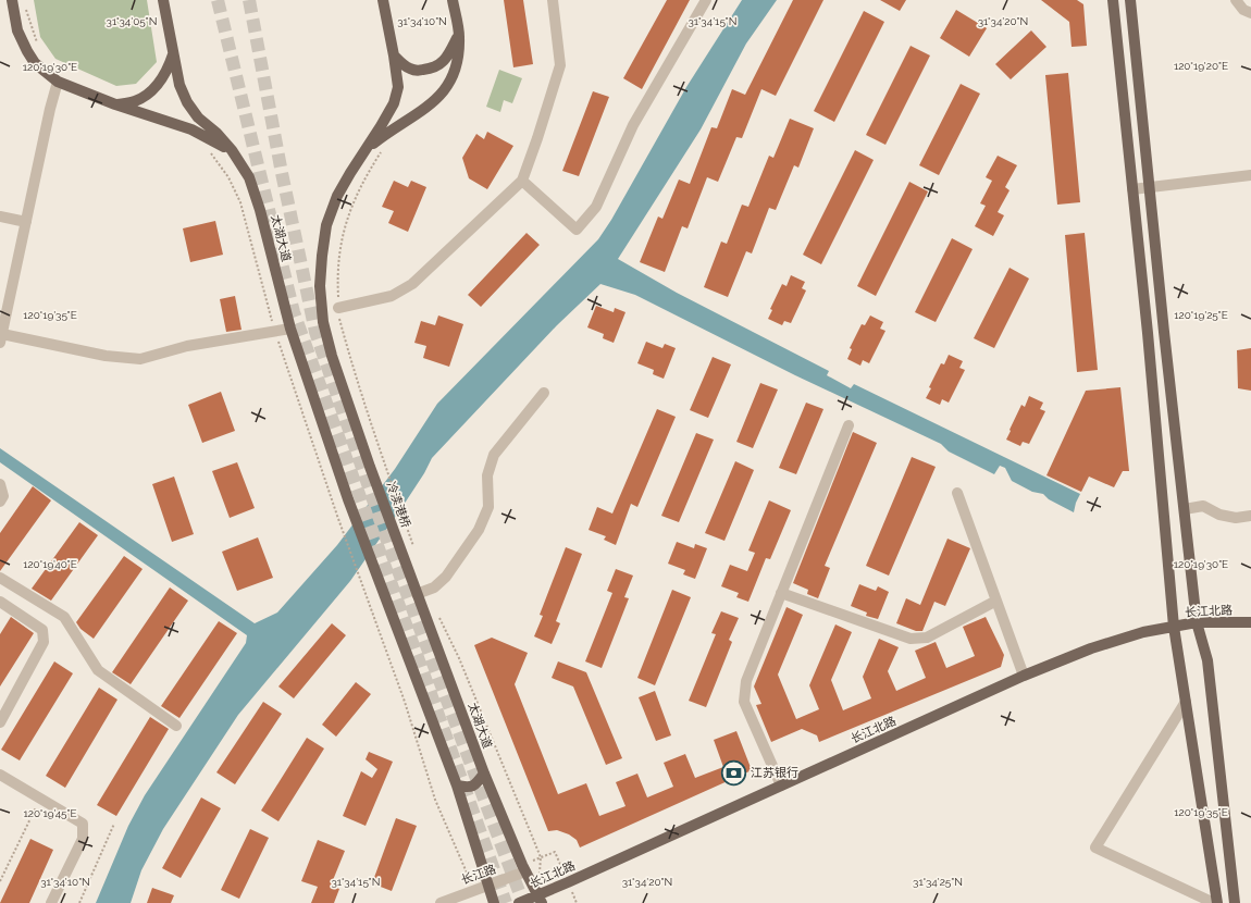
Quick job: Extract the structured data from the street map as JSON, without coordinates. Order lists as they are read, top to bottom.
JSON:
{
  "streets": {
    "main road": ["太湖大道", "冷渎港桥", "长江北路"],
    "street": ["长江路"]
  },
  "crossings": [
    ["太湖大道", "冷渎港桥"],
    ["太湖大道", "长江北路"],
    ["太湖大道", "长江路"]
  ],
  "places": {
    "bank": ["江苏银行"]
  },
  "coordinates": [
    "31°34'05\"N",
    "31°34'10\"N",
    "31°34'15\"N",
    "31°34'20\"N",
    "120°19'20\"E",
    "120°19'30\"E",
    "120°19'25\"E",
    "120°19'35\"E",
    "120°19'40\"E",
    "120°19'45\"E",
    "31°34'25\"N"
  ]
}
